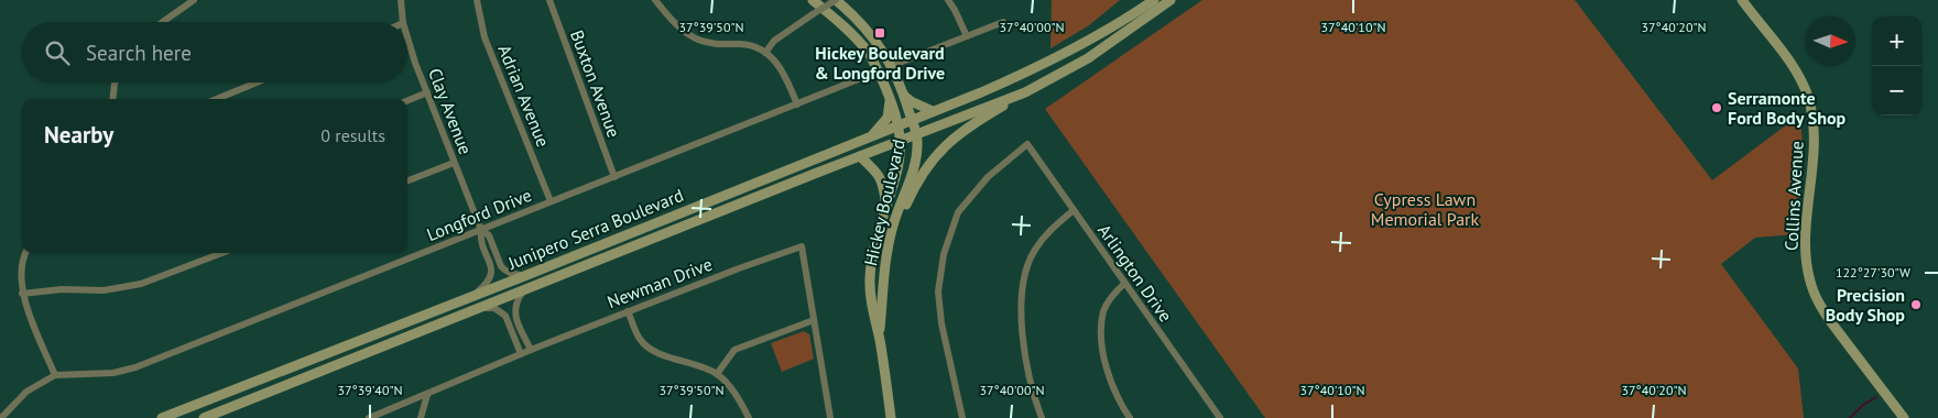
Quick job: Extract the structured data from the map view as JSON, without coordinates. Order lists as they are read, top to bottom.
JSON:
{
  "streets": {
    "main road": ["Collins Avenue", "Hickey Boulevard", "Junipero Serra Boulevard"],
    "street": [
      "Buxton Avenue",
      "Adrian Avenue",
      "Clay Avenue",
      "Longford Drive",
      "Arlington Drive",
      "Newman Drive"
    ]
  },
  "crossings": [
    ["Buxton Avenue", "Longford Drive"],
    ["Adrian Avenue", "Longford Drive"],
    ["Clay Avenue", "Longford Drive"],
    ["Clay Avenue", "Junipero Serra Boulevard"],
    ["Hickey Boulevard", "Longford Drive"],
    ["Hickey Boulevard", "Junipero Serra Boulevard"]
  ],
  "parks": ["Cypress Lawn Memorial Park"],
  "places": {
    "transit": ["Hickey Boulevard & Longford Drive"],
    "other": ["Serramonte Ford Body Shop", "Precision Body Shop"]
  },
  "north": "right",
  "page": {
    "map_buttons": ["+", "−"],
    "search": "Search here",
    "heading": ["Nearby", "0 results"]
  },
  "coordinates": [
    "37°39'50\"N",
    "37°40'00\"N",
    "37°40'10\"N",
    "37°40'20\"N",
    "122°27'30\"W",
    "37°39'40\"N"
  ]
}
